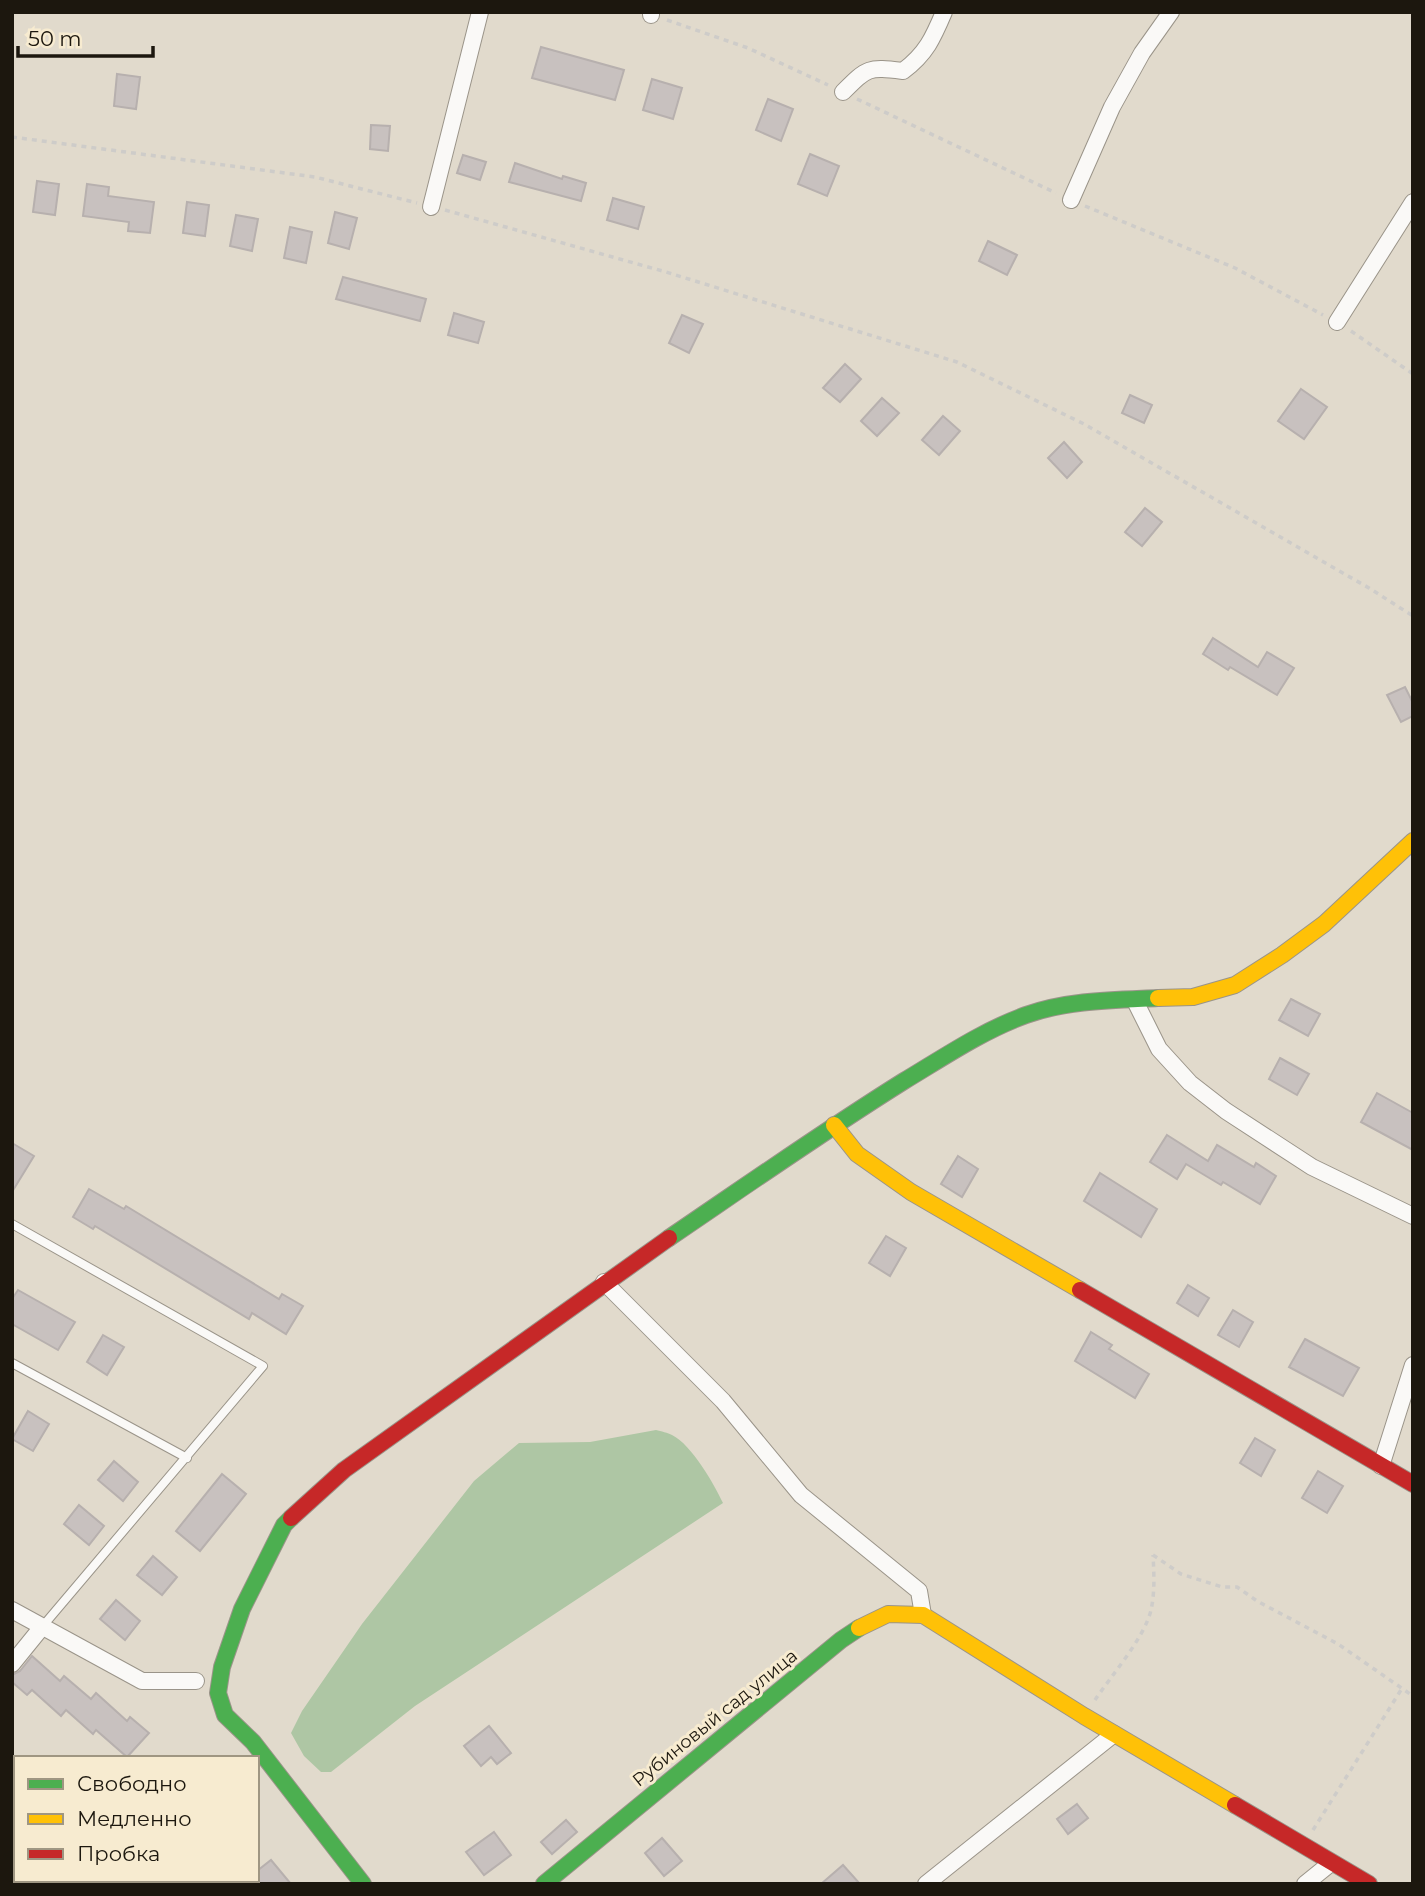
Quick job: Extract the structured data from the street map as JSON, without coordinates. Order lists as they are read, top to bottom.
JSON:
{
  "streets": {
    "street": ["Рубиновый сад улица"]
  },
  "legend": ["Свободно", "Медленно", "Пробка"],
  "scale_bar": "50 m"
}
